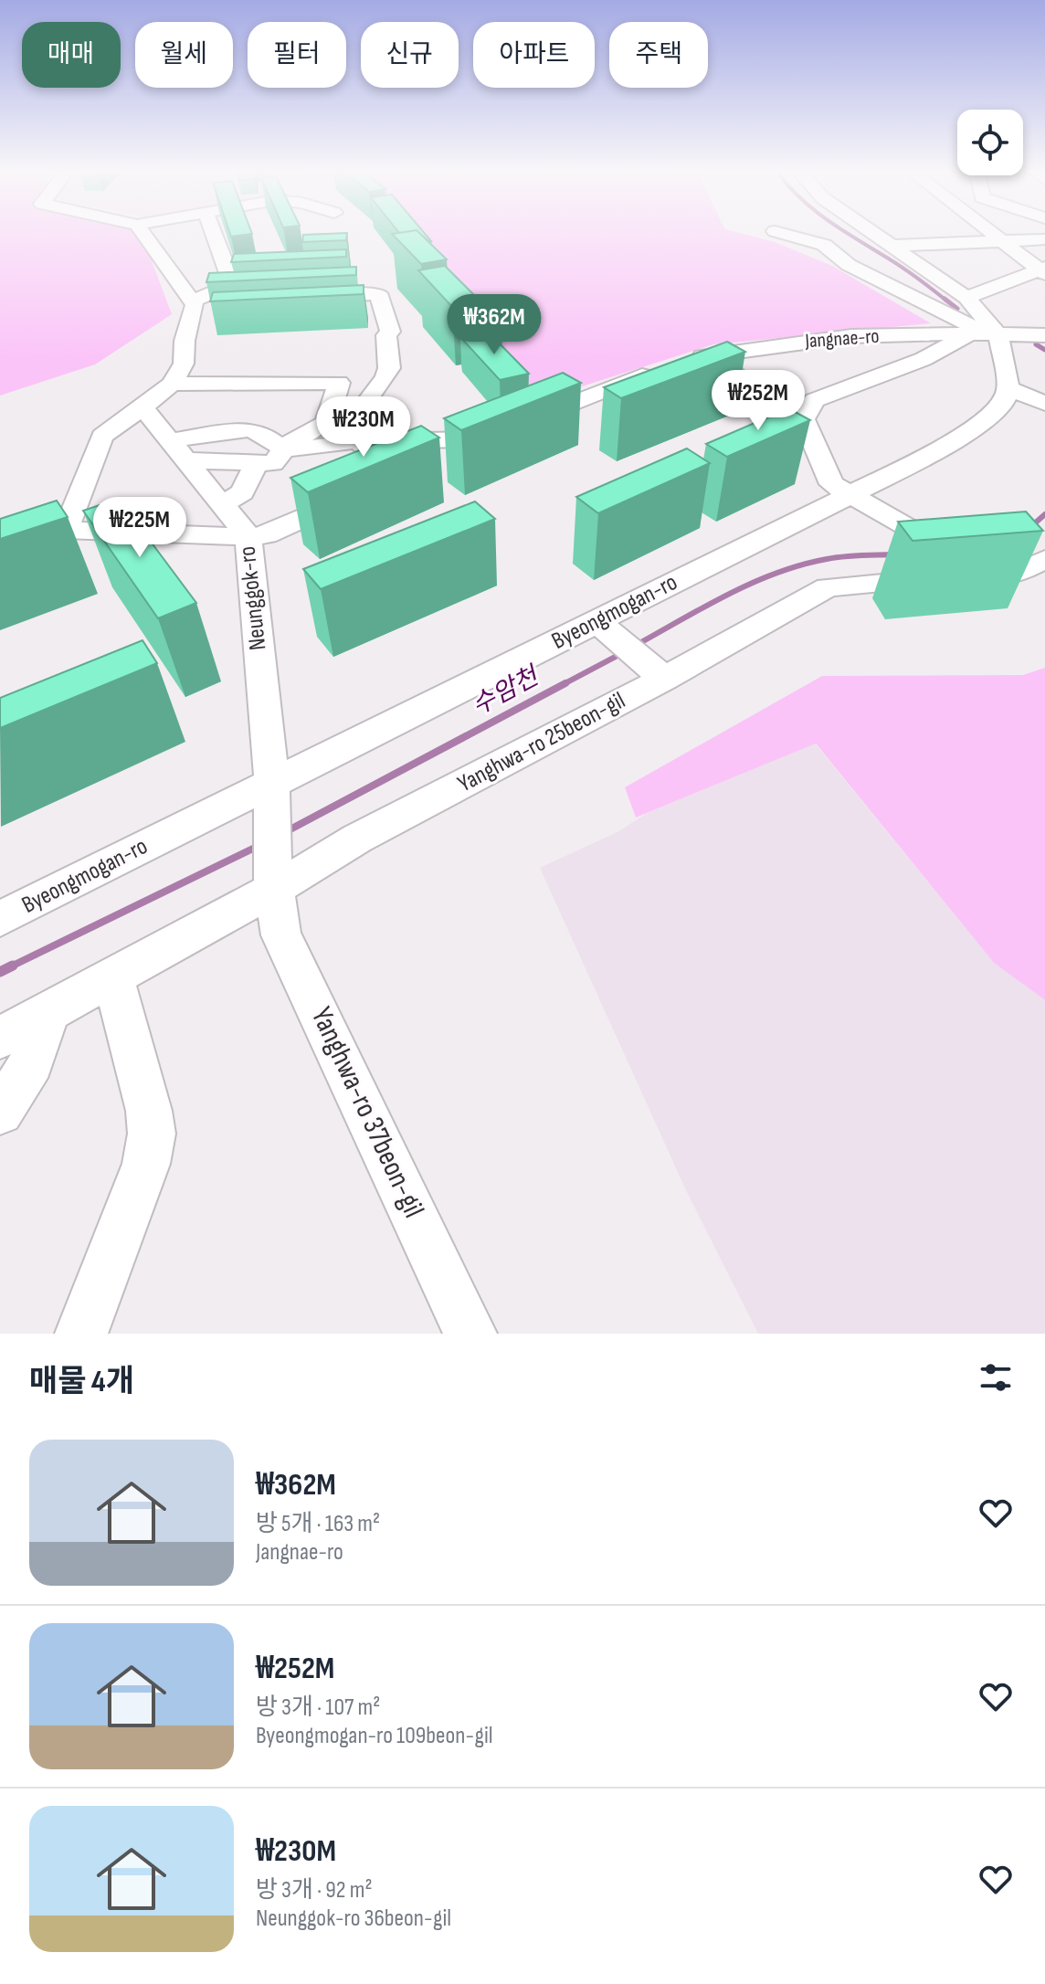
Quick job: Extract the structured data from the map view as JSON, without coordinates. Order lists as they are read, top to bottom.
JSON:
{
  "streets": {
    "street": [
      "Jangnae-ro",
      "Neunggok-ro",
      "Byeongmogan-ro",
      "Yanghwa-ro 25beon-gil",
      "Yanghwa-ro 37beon-gil"
    ]
  },
  "crossings": [
    ["Jangnae-ro", "Neunggok-ro"],
    ["Neunggok-ro", "Byeongmogan-ro"],
    ["Neunggok-ro", "Yanghwa-ro 25beon-gil"],
    ["Neunggok-ro", "Yanghwa-ro 37beon-gil"],
    ["Yanghwa-ro 25beon-gil", "Yanghwa-ro 37beon-gil"]
  ],
  "water": ["수암천"],
  "page": {
    "chip": [
      "매매",
      "월세",
      "필터",
      "신규",
      "아파트",
      "주택"
    ],
    "price": [
      "₩362M",
      "₩252M",
      "₩230M",
      "₩225M"
    ],
    "heading": "매물 4개",
    "list": [
      {
        "name": "₩362M",
        "note": "방 5개 · 163 m² · Jangnae-ro"
      },
      {
        "name": "₩252M",
        "note": "방 3개 · 107 m² · Byeongmogan-ro 109beon-gil"
      },
      {
        "name": "₩230M",
        "note": "방 3개 · 92 m² · Neunggok-ro 36beon-gil"
      }
    ]
  }
}
